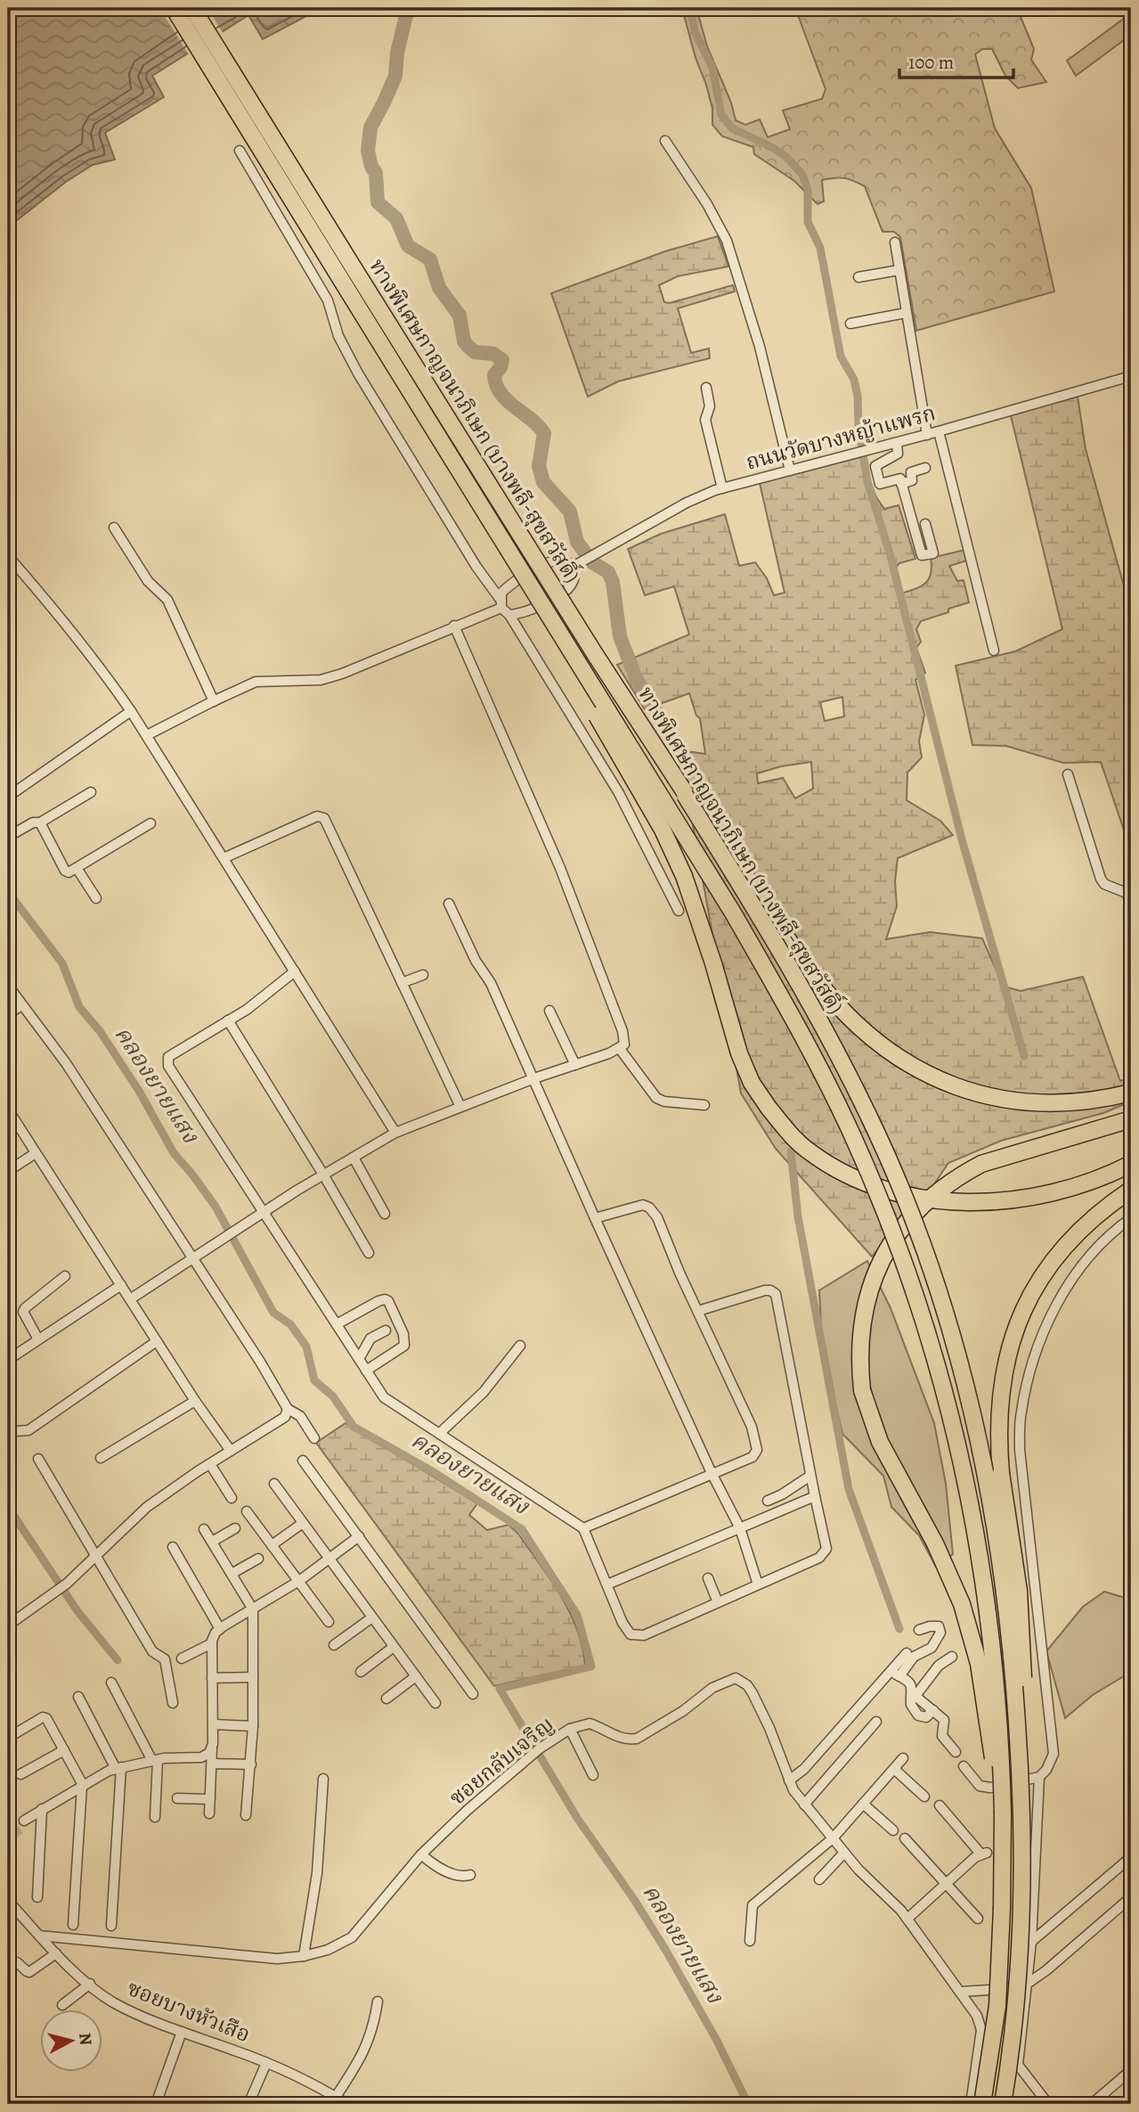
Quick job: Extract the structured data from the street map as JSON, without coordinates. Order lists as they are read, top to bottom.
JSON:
{
  "streets": {
    "highway": ["ทางพิเศษกาญจนาภิเษก (บางพลี-สุขสวัสดิ์)"],
    "street": ["ถนนวัดบางหญ้าแพรก", "ซอยกลับเจริญ", "ซอยบางหัวเสือ"]
  },
  "crossings": [
    ["ซอยกลับเจริญ", "ซอยบางหัวเสือ"]
  ],
  "water": ["คลองยายแสง"],
  "scale_bar": "100 m",
  "north": "right"
}
